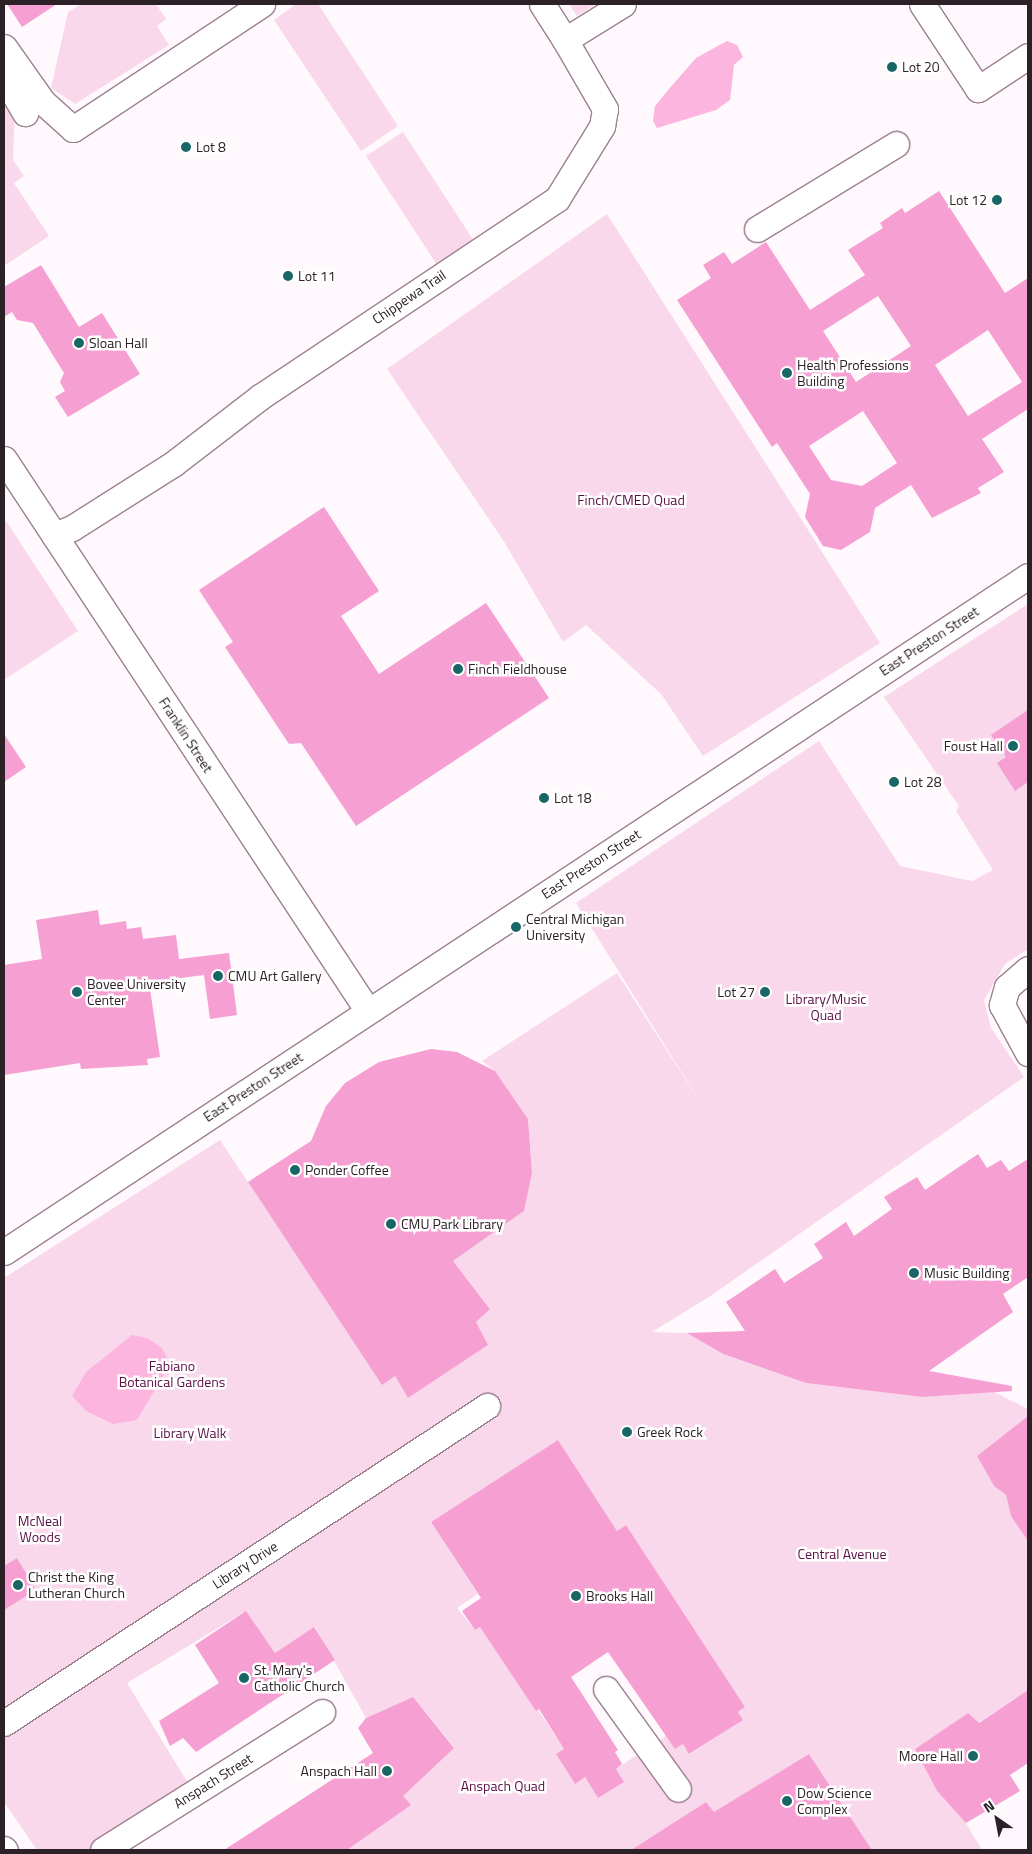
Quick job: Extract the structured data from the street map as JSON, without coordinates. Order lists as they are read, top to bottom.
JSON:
{
  "streets": {
    "street": [
      "Chippewa Trail",
      "East Preston Street",
      "Franklin Street",
      "Library Drive",
      "Anspach Street"
    ]
  },
  "crossings": [
    ["Chippewa Trail", "Franklin Street"],
    ["East Preston Street", "Franklin Street"]
  ],
  "parks": [
    "Finch/CMED Quad",
    "Library/Music Quad",
    "Fabiano Botanical Gardens",
    "Library Walk",
    "McNeal Woods",
    "Central Avenue",
    "Anspach Quad"
  ],
  "places": [
    "Lot 20",
    "Lot 8",
    "Lot 12",
    "Lot 11",
    "Sloan Hall",
    "Health Professions Building",
    "Finch Fieldhouse",
    "Foust Hall",
    "Lot 28",
    "Lot 18",
    "Central Michigan University",
    "CMU Art Gallery",
    "Bovee University Center",
    "Lot 27",
    "Ponder Coffee",
    "CMU Park Library",
    "Music Building",
    "Greek Rock",
    "Christ the King Lutheran Church",
    "Brooks Hall",
    "St. Mary's Catholic Church",
    "Moore Hall",
    "Anspach Hall",
    "Dow Science Complex"
  ],
  "north": "top left"
}
